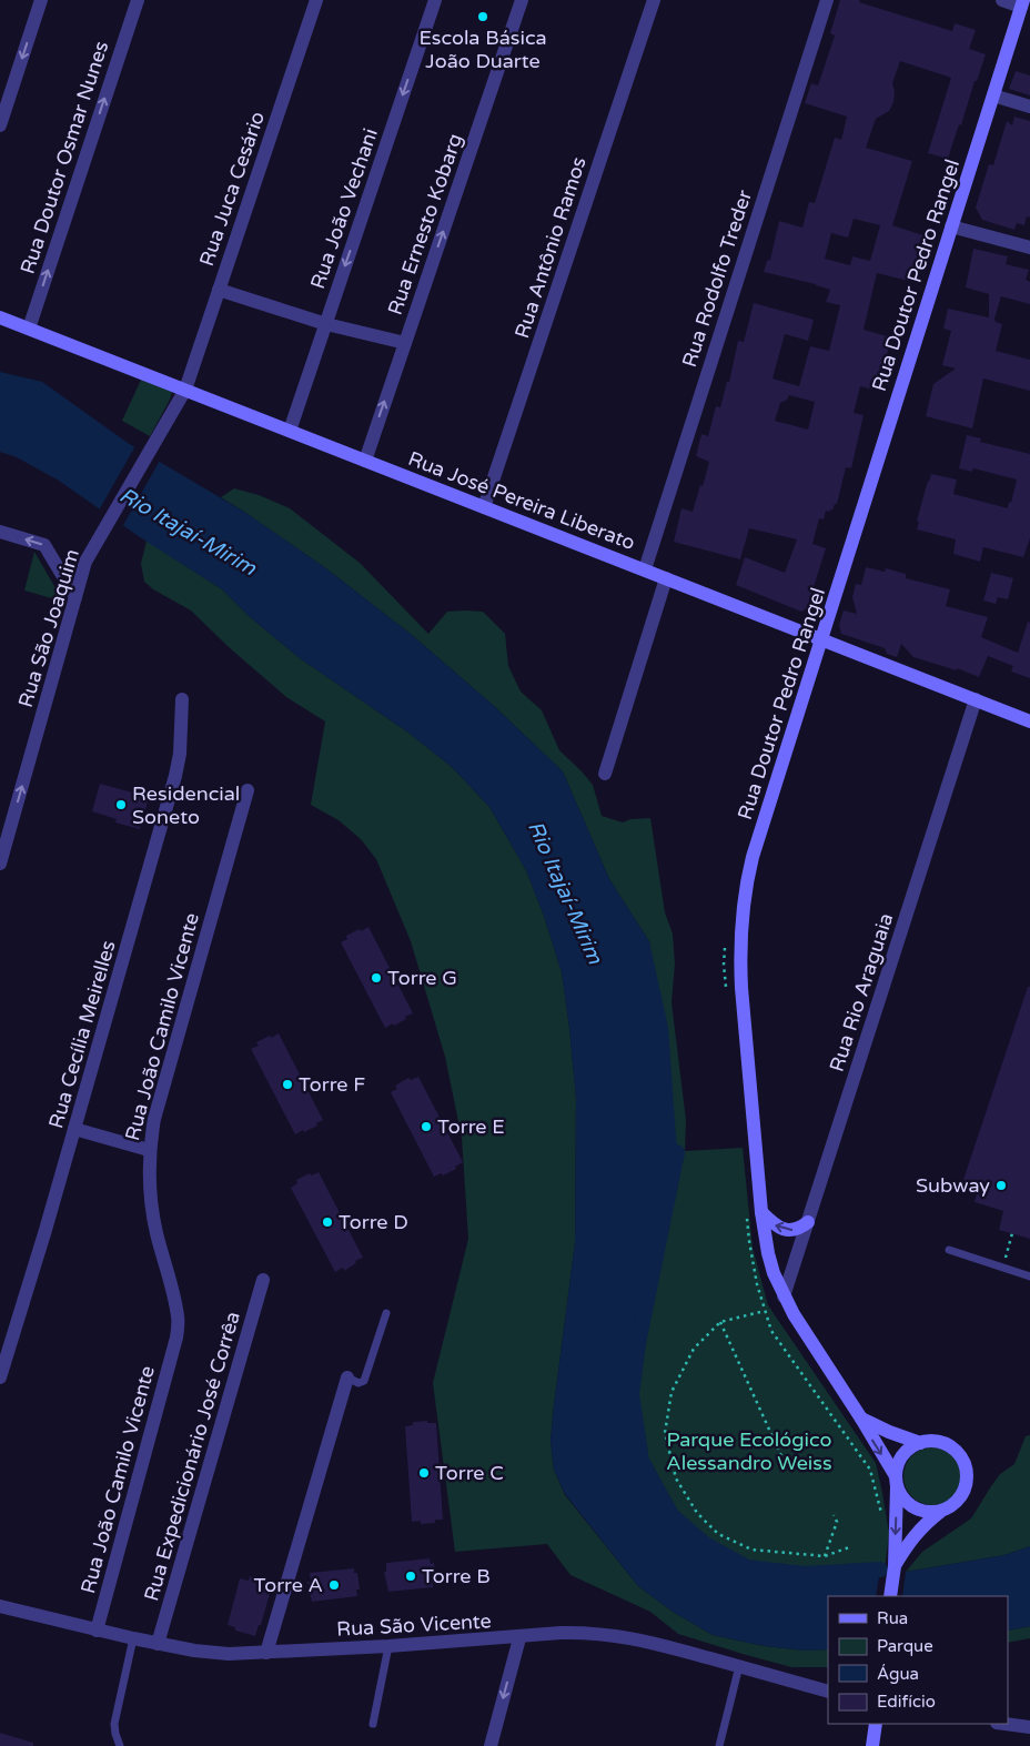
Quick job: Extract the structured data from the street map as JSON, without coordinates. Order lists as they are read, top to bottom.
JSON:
{
  "streets": {
    "main road": ["Rua Doutor Pedro Rangel", "Rua José Pereira Liberato"],
    "street": [
      "Rua Doutor Osmar Nunes",
      "Rua Juca Cesário",
      "Rua João Vechani",
      "Rua Ernesto Kobarg",
      "Rua Antônio Ramos",
      "Rua Rodolfo Treder",
      "Rua São Joaquim",
      "Rua Rio Araguaia",
      "Rua João Camilo Vicente",
      "Rua Cecília Meirelles",
      "Rua Expedicionário José Corrêa",
      "Rua São Vicente"
    ]
  },
  "crossings": [
    ["Rua Doutor Osmar Nunes", "Rua José Pereira Liberato"],
    ["Rua Juca Cesário", "Rua José Pereira Liberato"],
    ["Rua Juca Cesário", "Rua São Joaquim"],
    ["Rua João Vechani", "Rua José Pereira Liberato"],
    ["Rua Ernesto Kobarg", "Rua José Pereira Liberato"],
    ["Rua Antônio Ramos", "Rua José Pereira Liberato"],
    ["Rua Doutor Pedro Rangel", "Rua José Pereira Liberato"],
    ["Rua Doutor Pedro Rangel", "Rua Rio Araguaia"],
    ["Rua Rodolfo Treder", "Rua José Pereira Liberato"],
    ["Rua José Pereira Liberato", "Rua São Joaquim"],
    ["Rua José Pereira Liberato", "Rua Rio Araguaia"],
    ["Rua João Camilo Vicente", "Rua São Vicente"],
    ["Rua Expedicionário José Corrêa", "Rua São Vicente"]
  ],
  "one_way": ["Rua João Vechani", "Rua Ernesto Kobarg", "Rua São Joaquim"],
  "water": ["Rio Itajaí-Mirim"],
  "parks": ["Parque Ecológico Alessandro Weiss"],
  "places": [
    "Escola Básica João Duarte",
    "Residencial Soneto",
    "Torre G",
    "Torre F",
    "Torre E",
    "Subway",
    "Torre D",
    "Torre C",
    "Torre B",
    "Torre A"
  ],
  "legend": [
    "Rua",
    "Parque",
    "Água",
    "Edifício"
  ]
}
